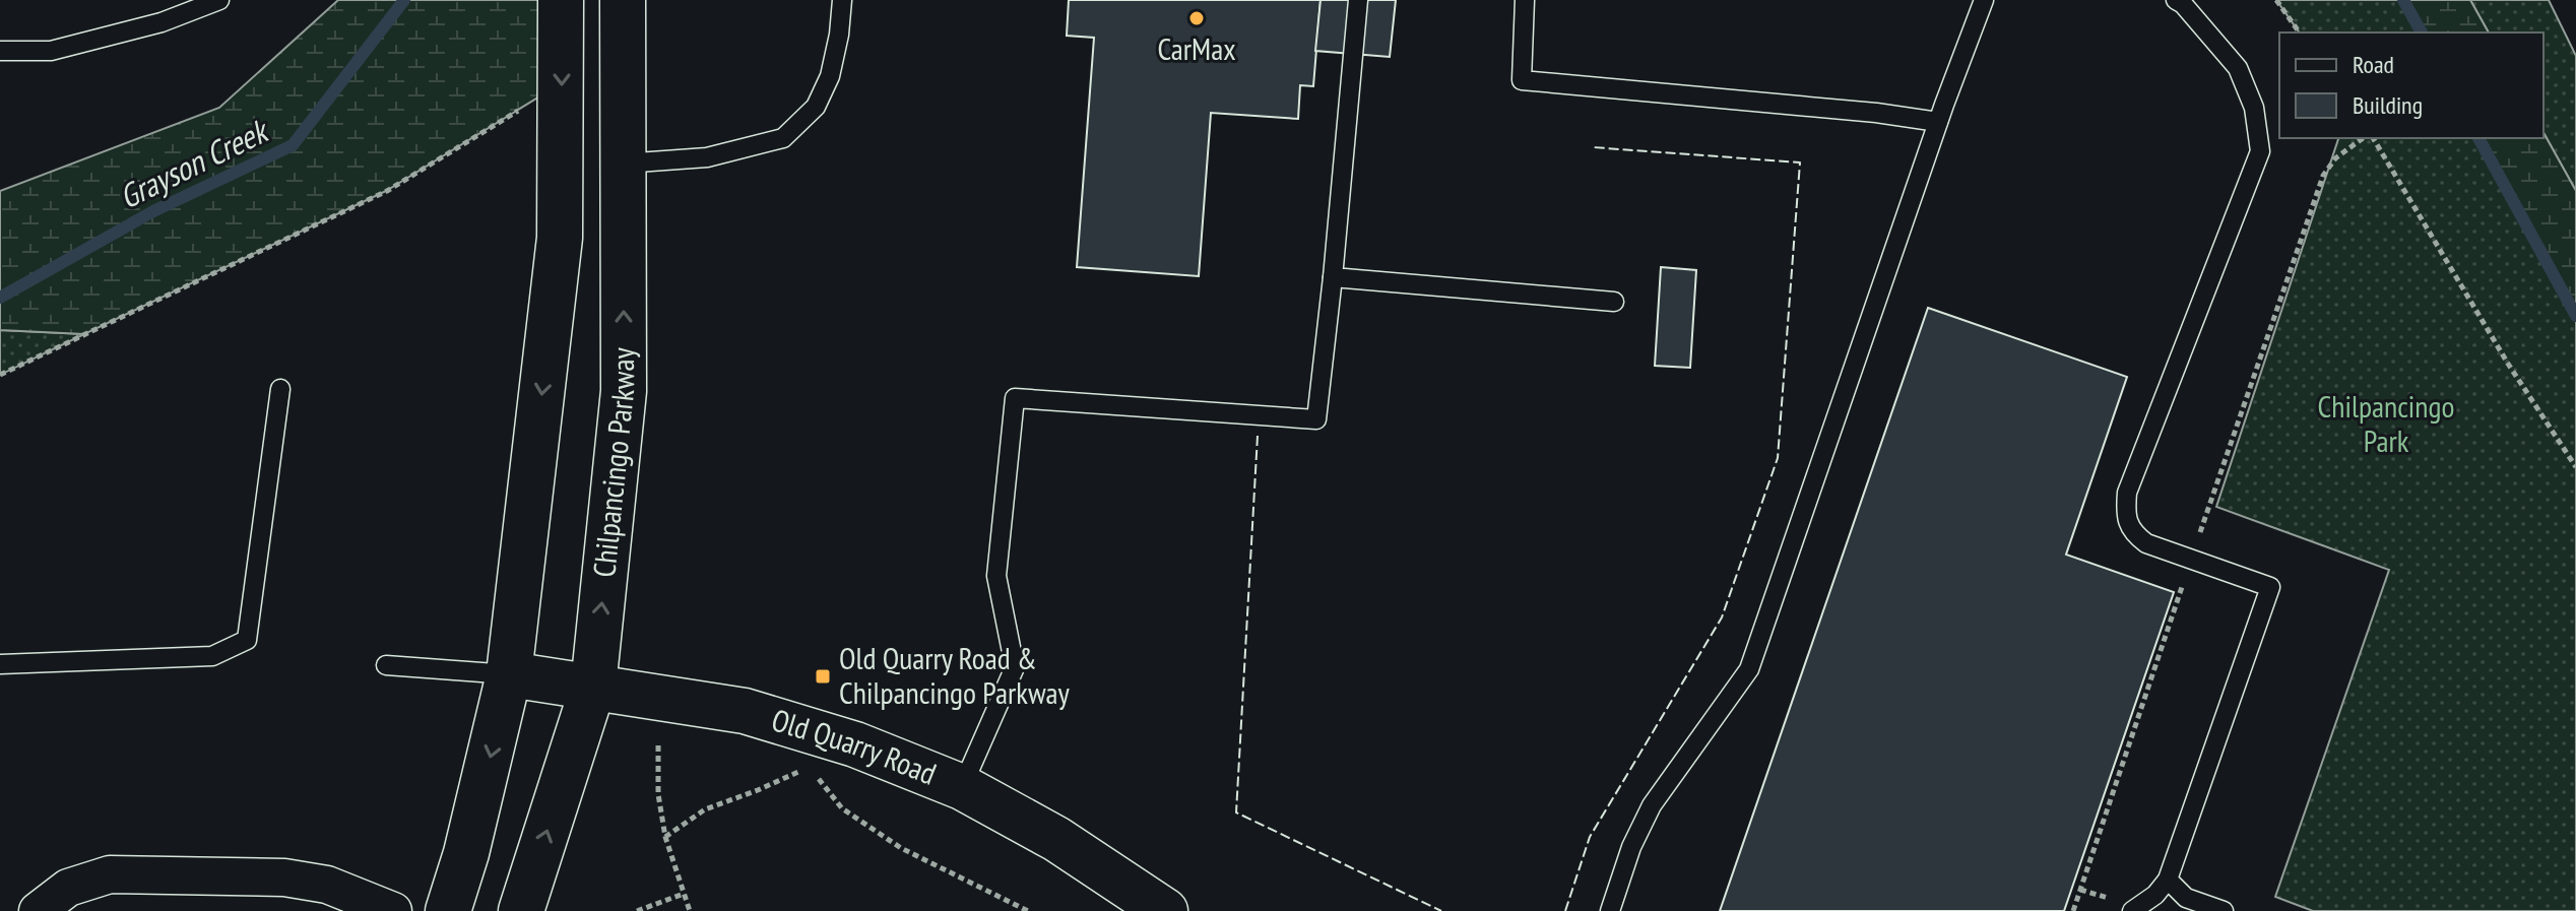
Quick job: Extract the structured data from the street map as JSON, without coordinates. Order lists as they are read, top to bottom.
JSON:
{
  "streets": {
    "street": ["Chilpancingo Parkway", "Old Quarry Road"]
  },
  "crossings": [
    ["Chilpancingo Parkway", "Old Quarry Road"]
  ],
  "water": ["Grayson Creek"],
  "parks": ["Chilpancingo Park"],
  "places": {
    "other": ["CarMax"],
    "transit": ["Old Quarry Road & Chilpancingo Parkway"]
  },
  "legend": ["Road", "Building"]
}
